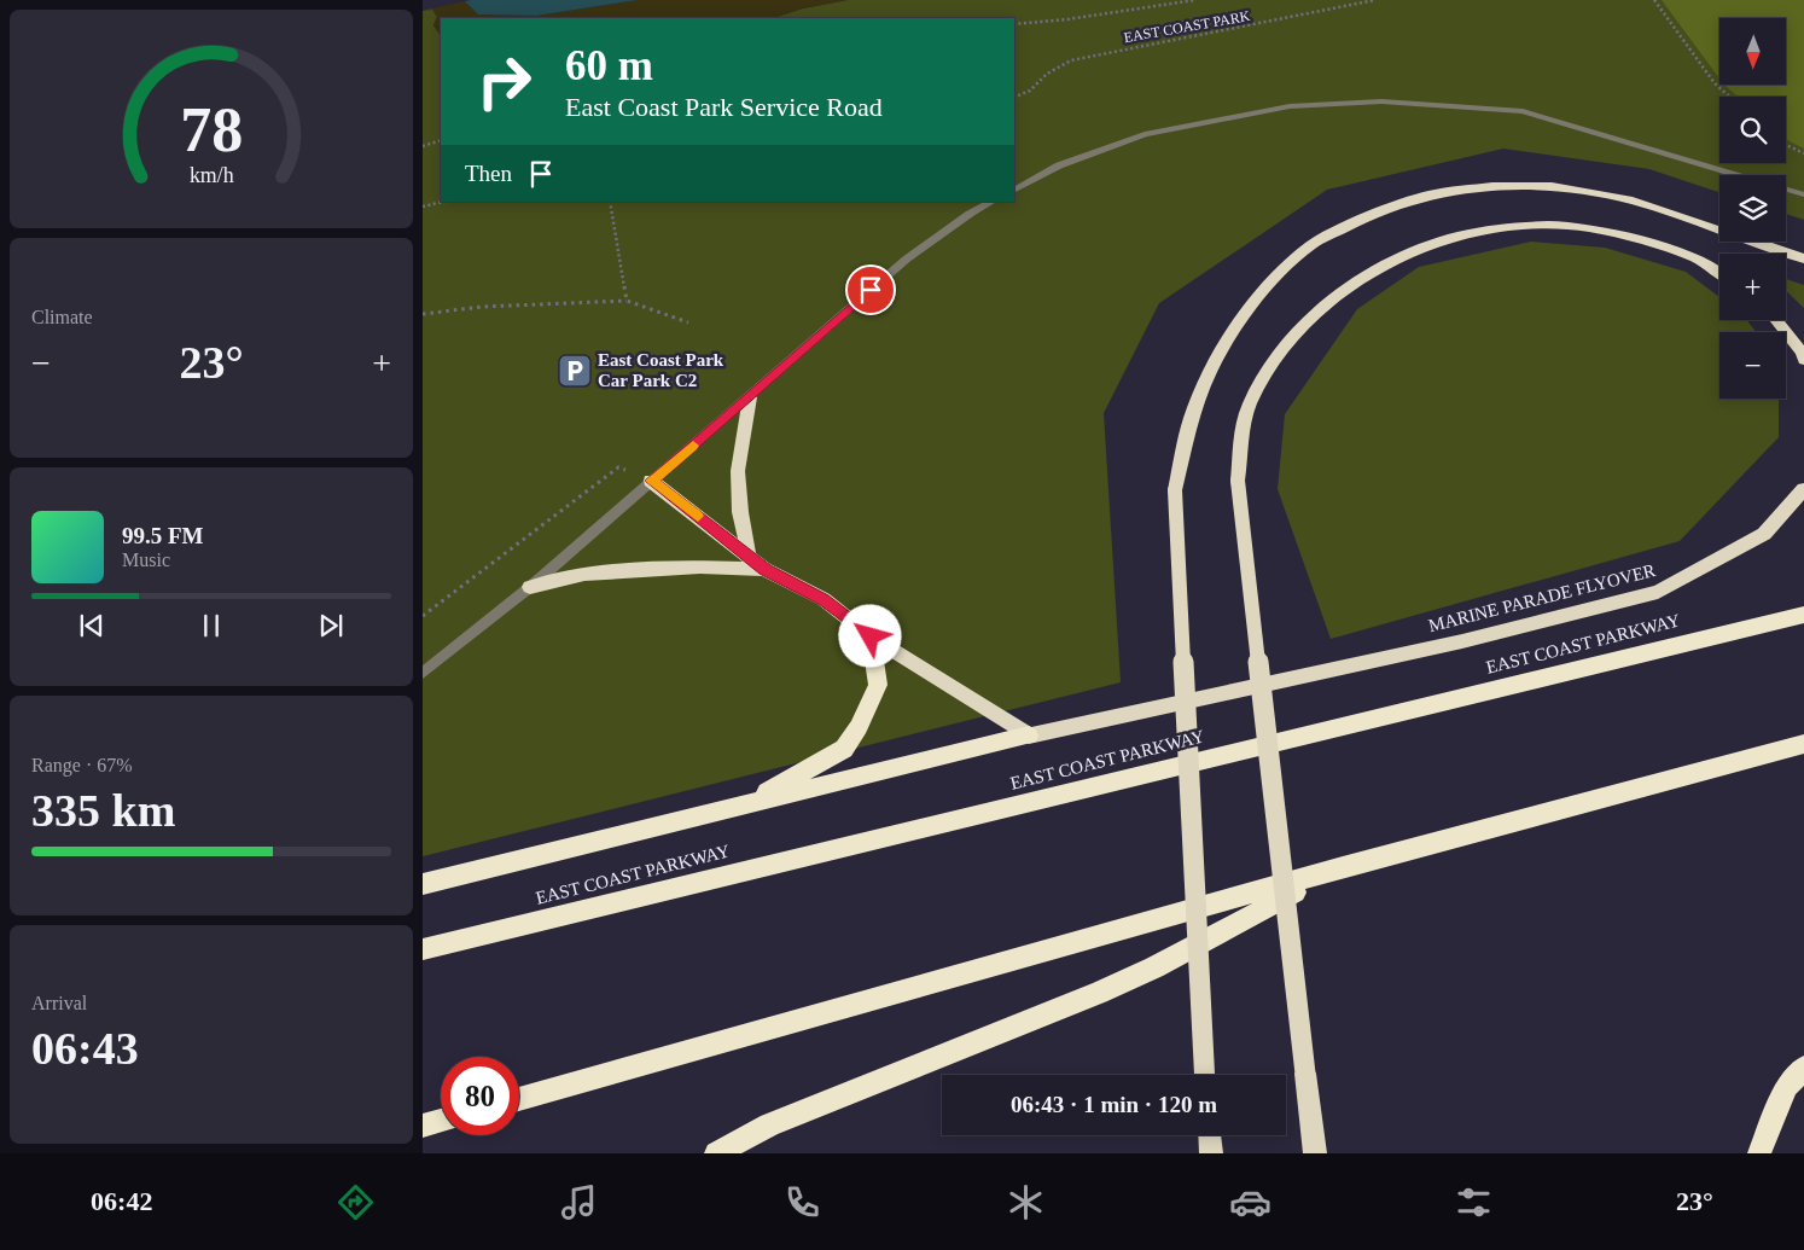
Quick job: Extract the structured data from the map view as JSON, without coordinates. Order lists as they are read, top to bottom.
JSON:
{
  "streets": {
    "highway": ["MARINE PARADE FLYOVER", "EAST COAST PARKWAY"],
    "path": ["EAST COAST PARK"]
  },
  "places": {
    "parking": ["East Coast Park Car Park C2"]
  },
  "north": "bottom",
  "page": {
    "map_buttons": ["+", "−"],
    "turn": ["60 m", "East Coast Park Service Road"],
    "then": "Then",
    "tile": [
      "Climate",
      ["Range · 67%", "335 km"],
      ["Arrival", "06:43"]
    ],
    "heat": ["−", "23°", "+"],
    "song": ["99.5 FM", "Music"],
    "limit": "80",
    "trip": "06:43 · 1 min · 120 m",
    "tabs": ["06:42", "23°"],
    "gauge": ["78", "km/h"]
  }
}
